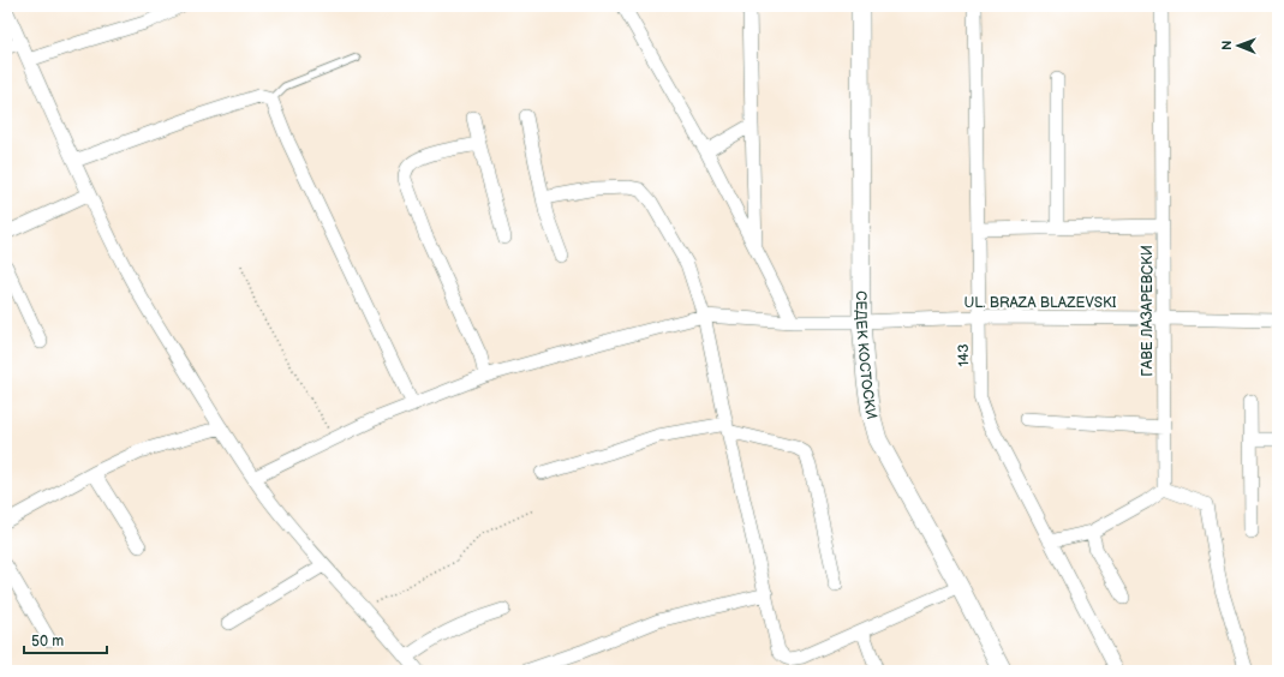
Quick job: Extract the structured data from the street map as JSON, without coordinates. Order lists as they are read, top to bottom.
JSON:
{
  "streets": {
    "main road": ["СЕДЕК КОСТОСКИ"],
    "street": ["UL. BRAZA BLAZEVSKI", "ГАВЕ ЛАЗАРЕВСКИ", "143"]
  },
  "crossings": [
    ["UL. BRAZA BLAZEVSKI", "ГАВЕ ЛАЗАРЕВСКИ"],
    ["UL. BRAZA BLAZEVSKI", "СЕДЕК КОСТОСКИ"],
    ["UL. BRAZA BLAZEVSKI", "143"]
  ],
  "scale_bar": "50 m",
  "north": "left"
}
